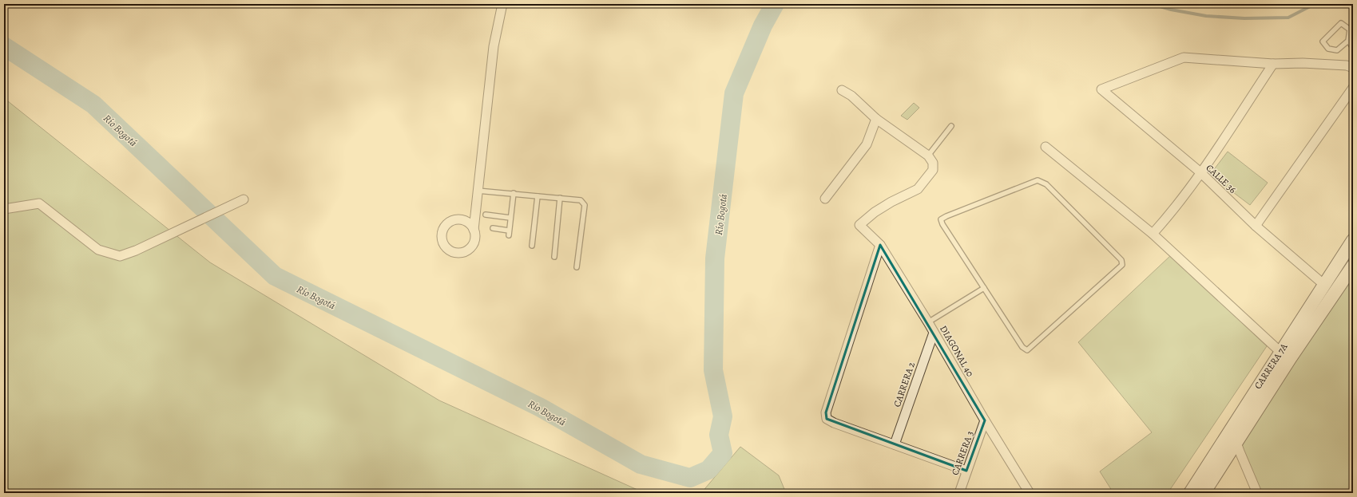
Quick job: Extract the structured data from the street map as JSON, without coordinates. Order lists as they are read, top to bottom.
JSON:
{
  "streets": {
    "main road": ["CARRERA 7A"],
    "street": [
      "CALLE 36",
      "DIAGONAL 40",
      "CARRERA 2",
      "CARRERA 3"
    ]
  },
  "crossings": [
    ["CALLE 36", "CARRERA 7A"],
    ["DIAGONAL 40", "CARRERA 2"],
    ["DIAGONAL 40", "CARRERA 3"]
  ],
  "water": ["Río Bogotá"]
}
